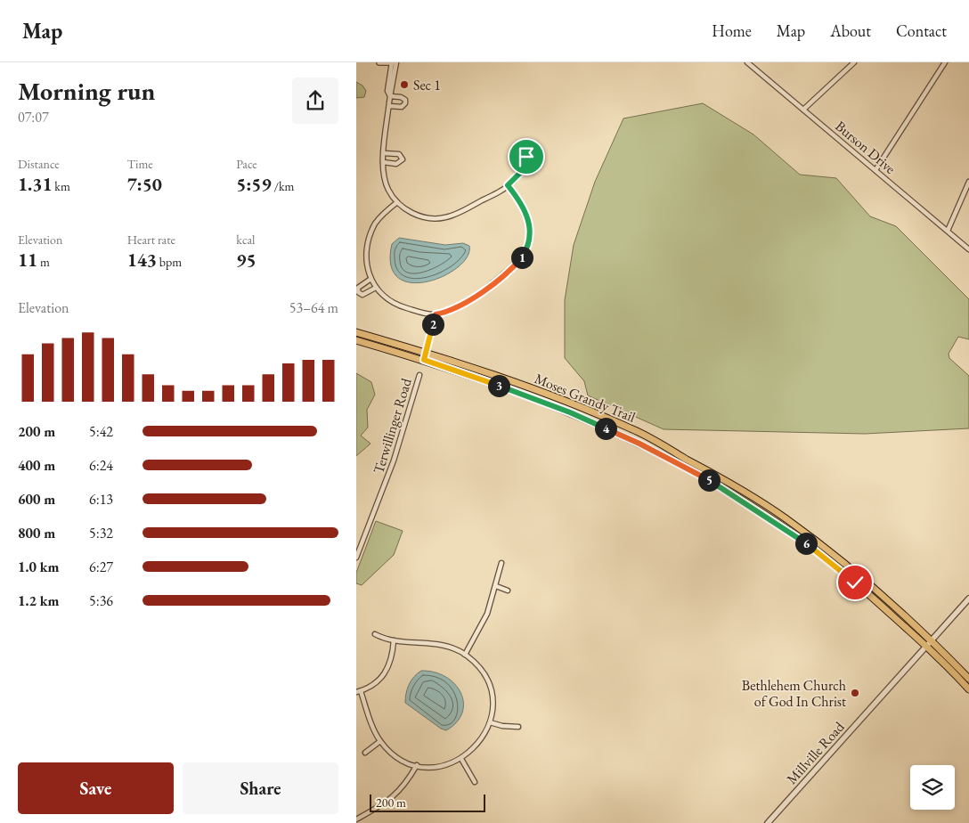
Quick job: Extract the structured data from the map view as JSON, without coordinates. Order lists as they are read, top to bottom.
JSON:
{
  "streets": {
    "main road": ["Moses Grandy Trail"],
    "street": ["Burson Drive", "Terwillinger Road", "Millville Road"]
  },
  "crossings": [
    ["Moses Grandy Trail", "Millville Road"]
  ],
  "places": ["Sec 1", "Bethlehem Church of God In Christ"],
  "scale_bar": "200 m",
  "page": {
    "header": "Map",
    "nav": [
      "Home",
      "Map",
      "About",
      "Contact"
    ],
    "heading": ["Morning run", "07:07"],
    "stats": [
      ["Distance", "1.31 km"],
      ["Time", "7:50"],
      ["Pace", "5:59 /km"],
      ["Elevation", "11 m"],
      ["Heart rate", "143 bpm"],
      ["kcal", "95"]
    ],
    "pins": [
      "1",
      "2",
      "3",
      "4",
      "5",
      "6"
    ],
    "chart": ["Elevation", "53–64 m"],
    "list": [
      {
        "name": "200 m",
        "note": "5:42"
      },
      {
        "name": "400 m",
        "note": "6:24"
      },
      {
        "name": "600 m",
        "note": "6:13"
      },
      {
        "name": "800 m",
        "note": "5:32"
      },
      {
        "name": "1.0 km",
        "note": "6:27"
      },
      {
        "name": "1.2 km",
        "note": "5:36"
      }
    ],
    "buttons": ["Save", "Share"],
    "scale": "200 m"
  }
}
